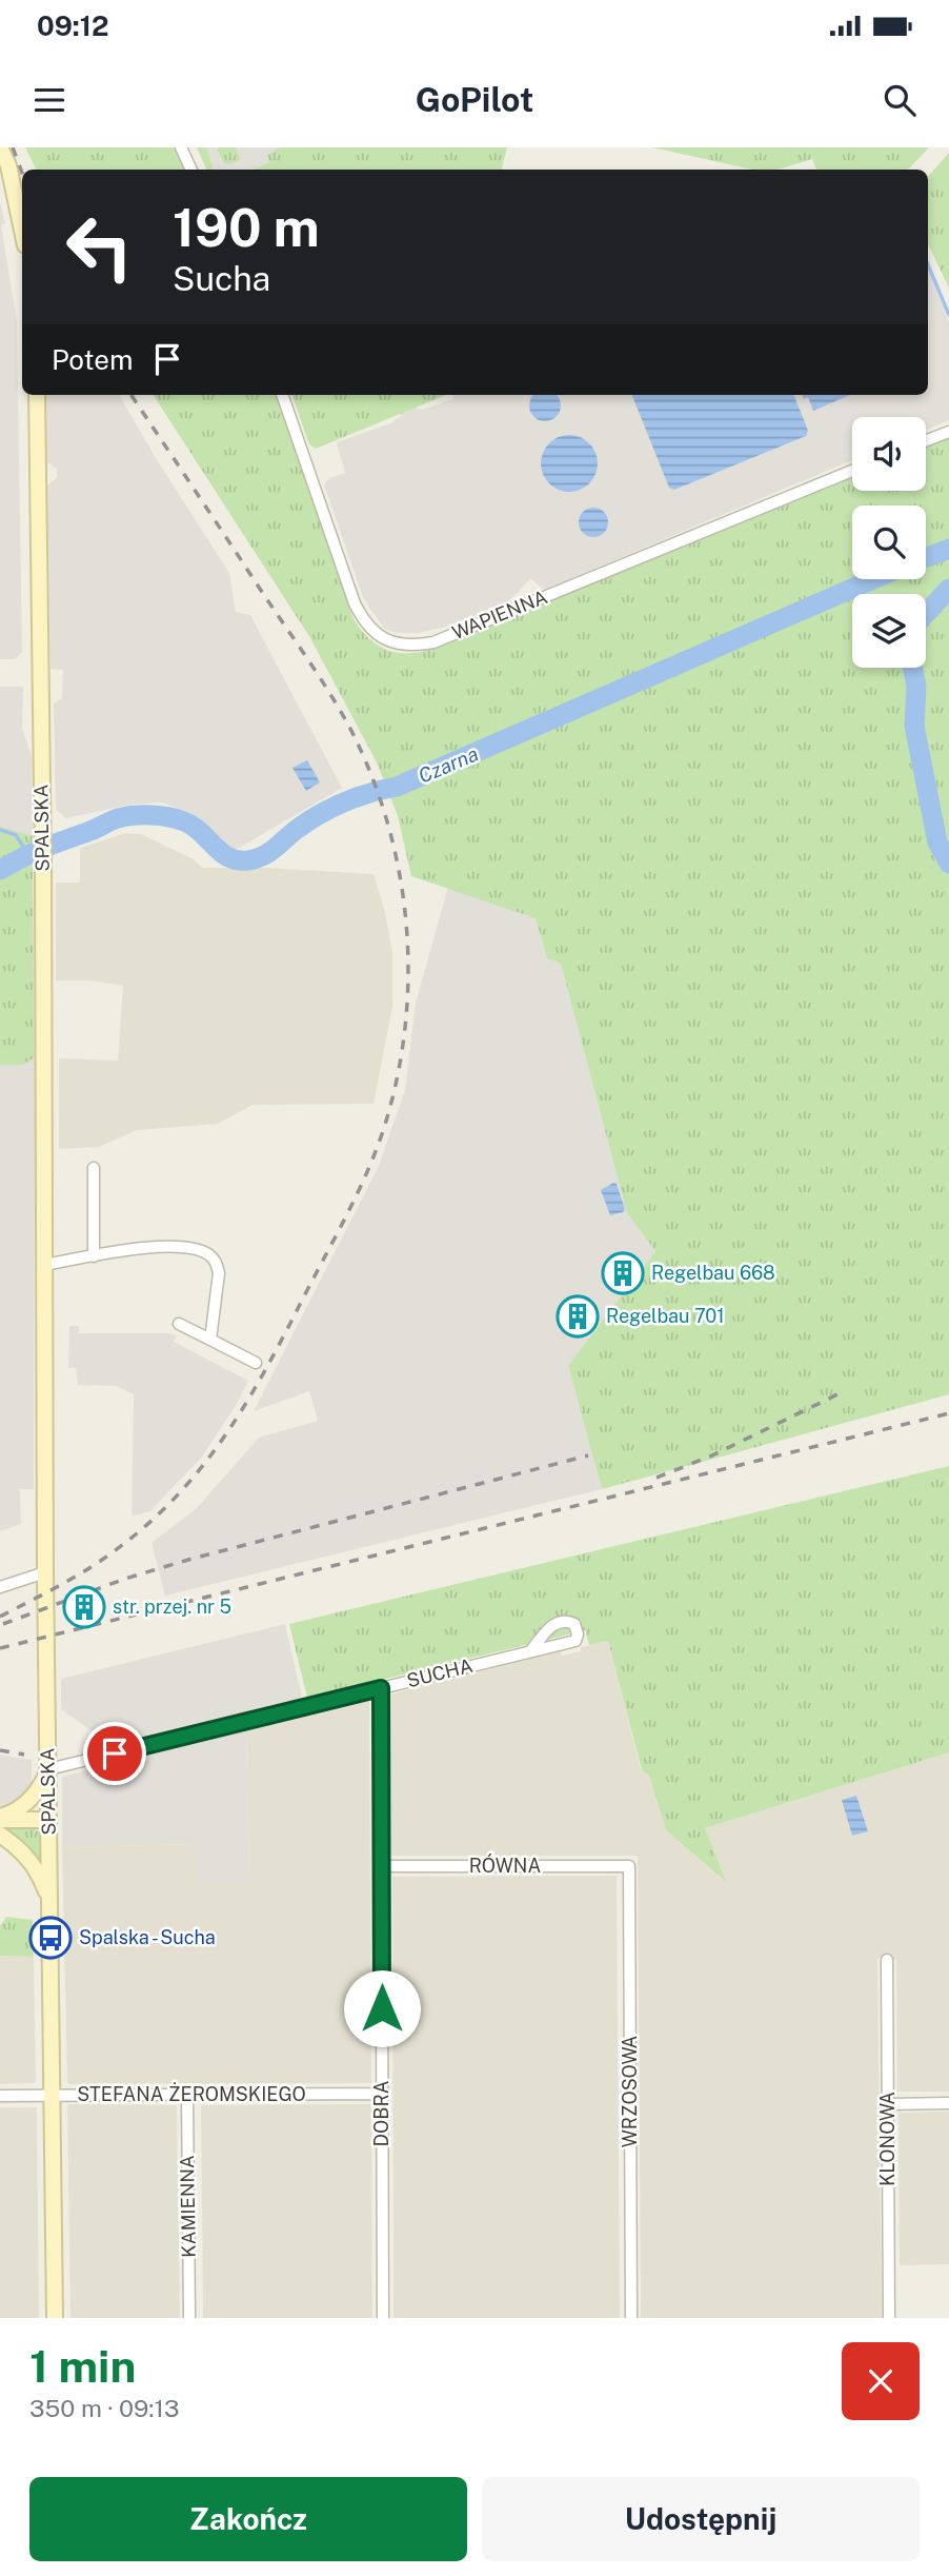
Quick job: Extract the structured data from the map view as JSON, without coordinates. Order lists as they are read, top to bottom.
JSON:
{
  "streets": {
    "street": [
      "WAPIENNA",
      "SPALSKA",
      "SUCHA",
      "RÓWNA",
      "WRZOSOWA",
      "STEFANA ŻEROMSKIEGO",
      "DOBRA",
      "KLONOWA",
      "KAMIENNA"
    ]
  },
  "crossings": [
    ["SPALSKA", "SUCHA"],
    ["SPALSKA", "STEFANA ŻEROMSKIEGO"],
    ["SUCHA", "DOBRA"],
    ["RÓWNA", "WRZOSOWA"],
    ["RÓWNA", "DOBRA"],
    ["STEFANA ŻEROMSKIEGO", "DOBRA"],
    ["STEFANA ŻEROMSKIEGO", "KAMIENNA"]
  ],
  "water": ["Czarna"],
  "places": {
    "building": ["Regelbau 668", "Regelbau 701", "str. przej. nr 5"],
    "bus stop": ["Spalska - Sucha"]
  },
  "page": {
    "status": "09:12",
    "header": "GoPilot",
    "turn": ["190 m", "Sucha"],
    "then": "Potem",
    "heading": ["1 min", "350 m · 09:13"],
    "buttons": ["Zakończ", "Udostępnij"]
  }
}
